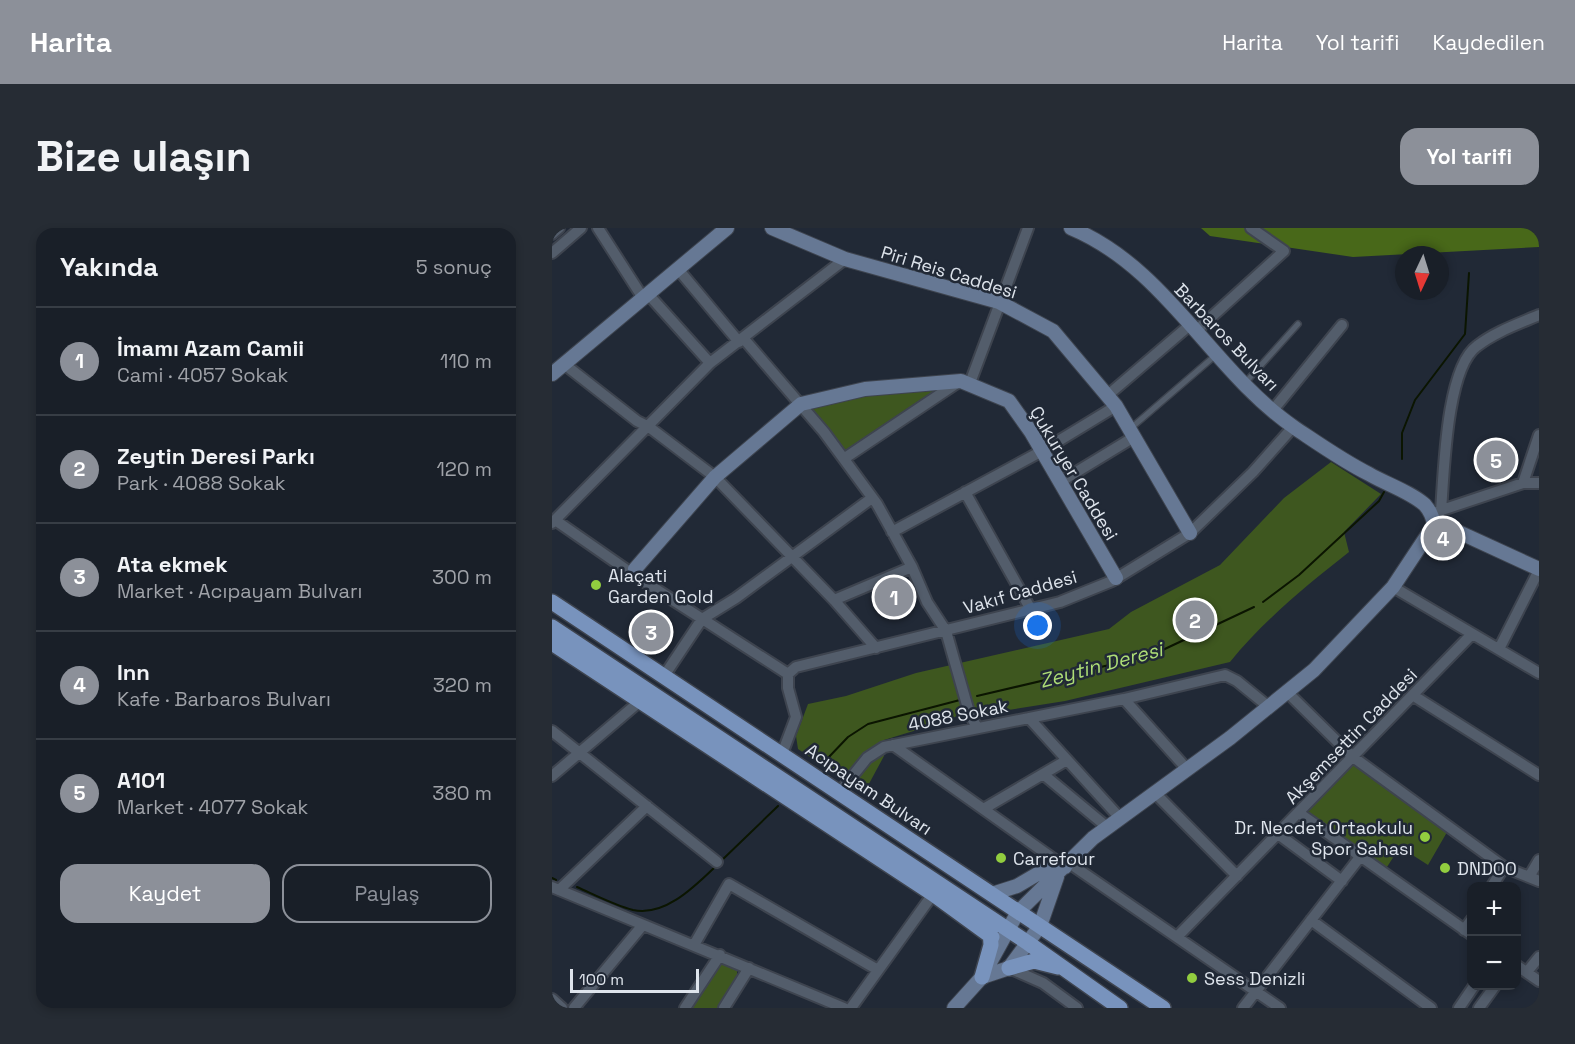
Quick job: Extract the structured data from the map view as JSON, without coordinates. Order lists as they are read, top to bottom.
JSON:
{
  "streets": {
    "main road": ["Acıpayam Bulvarı"],
    "street": [
      "Piri Reis Caddesi",
      "Barbaros Bulvarı",
      "Çukuryer Caddesi",
      "Vakıf Caddesi",
      "4088 Sokak",
      "Akşemsettin Caddesi"
    ]
  },
  "crossings": [
    ["Piri Reis Caddesi", "Vakıf Caddesi"],
    ["Barbaros Bulvarı", "Vakıf Caddesi"],
    ["Çukuryer Caddesi", "Vakıf Caddesi"],
    ["4088 Sokak", "Acıpayam Bulvarı"]
  ],
  "water": ["Zeytin Deresi"],
  "places": [
    "Alaçati Garden Gold",
    "Dr. Necdet Ortaokulu Spor Sahası",
    "Carrefour",
    "DNDOO",
    "Sess Denizli"
  ],
  "scale_bar": "100 m",
  "north": "bottom",
  "page": {
    "header": "Harita",
    "nav": ["Harita", "Yol tarifi", "Kaydedilen"],
    "buttons": [
      "Yol tarifi",
      ["Kaydet", "Paylaş"]
    ],
    "title": "Bize ulaşın",
    "heading": ["Yakında", "5 sonuç"],
    "list": [
      {
        "mark": "1",
        "name": "İmamı Azam Camii",
        "note": "Cami · 4057 Sokak",
        "value": "110 m"
      },
      {
        "mark": "2",
        "name": "Zeytin Deresi Parkı",
        "note": "Park · 4088 Sokak",
        "value": "120 m"
      },
      {
        "mark": "3",
        "name": "Ata ekmek",
        "note": "Market · Acıpayam Bulvarı",
        "value": "300 m"
      },
      {
        "mark": "4",
        "name": "Inn",
        "note": "Kafe · Barbaros Bulvarı",
        "value": "320 m"
      },
      {
        "mark": "5",
        "name": "A101",
        "note": "Market · 4077 Sokak",
        "value": "380 m"
      }
    ],
    "pins": [
      "5",
      "4",
      "1",
      "2",
      "3"
    ],
    "map_buttons": ["+", "−"],
    "scale": "100 m"
  }
}
